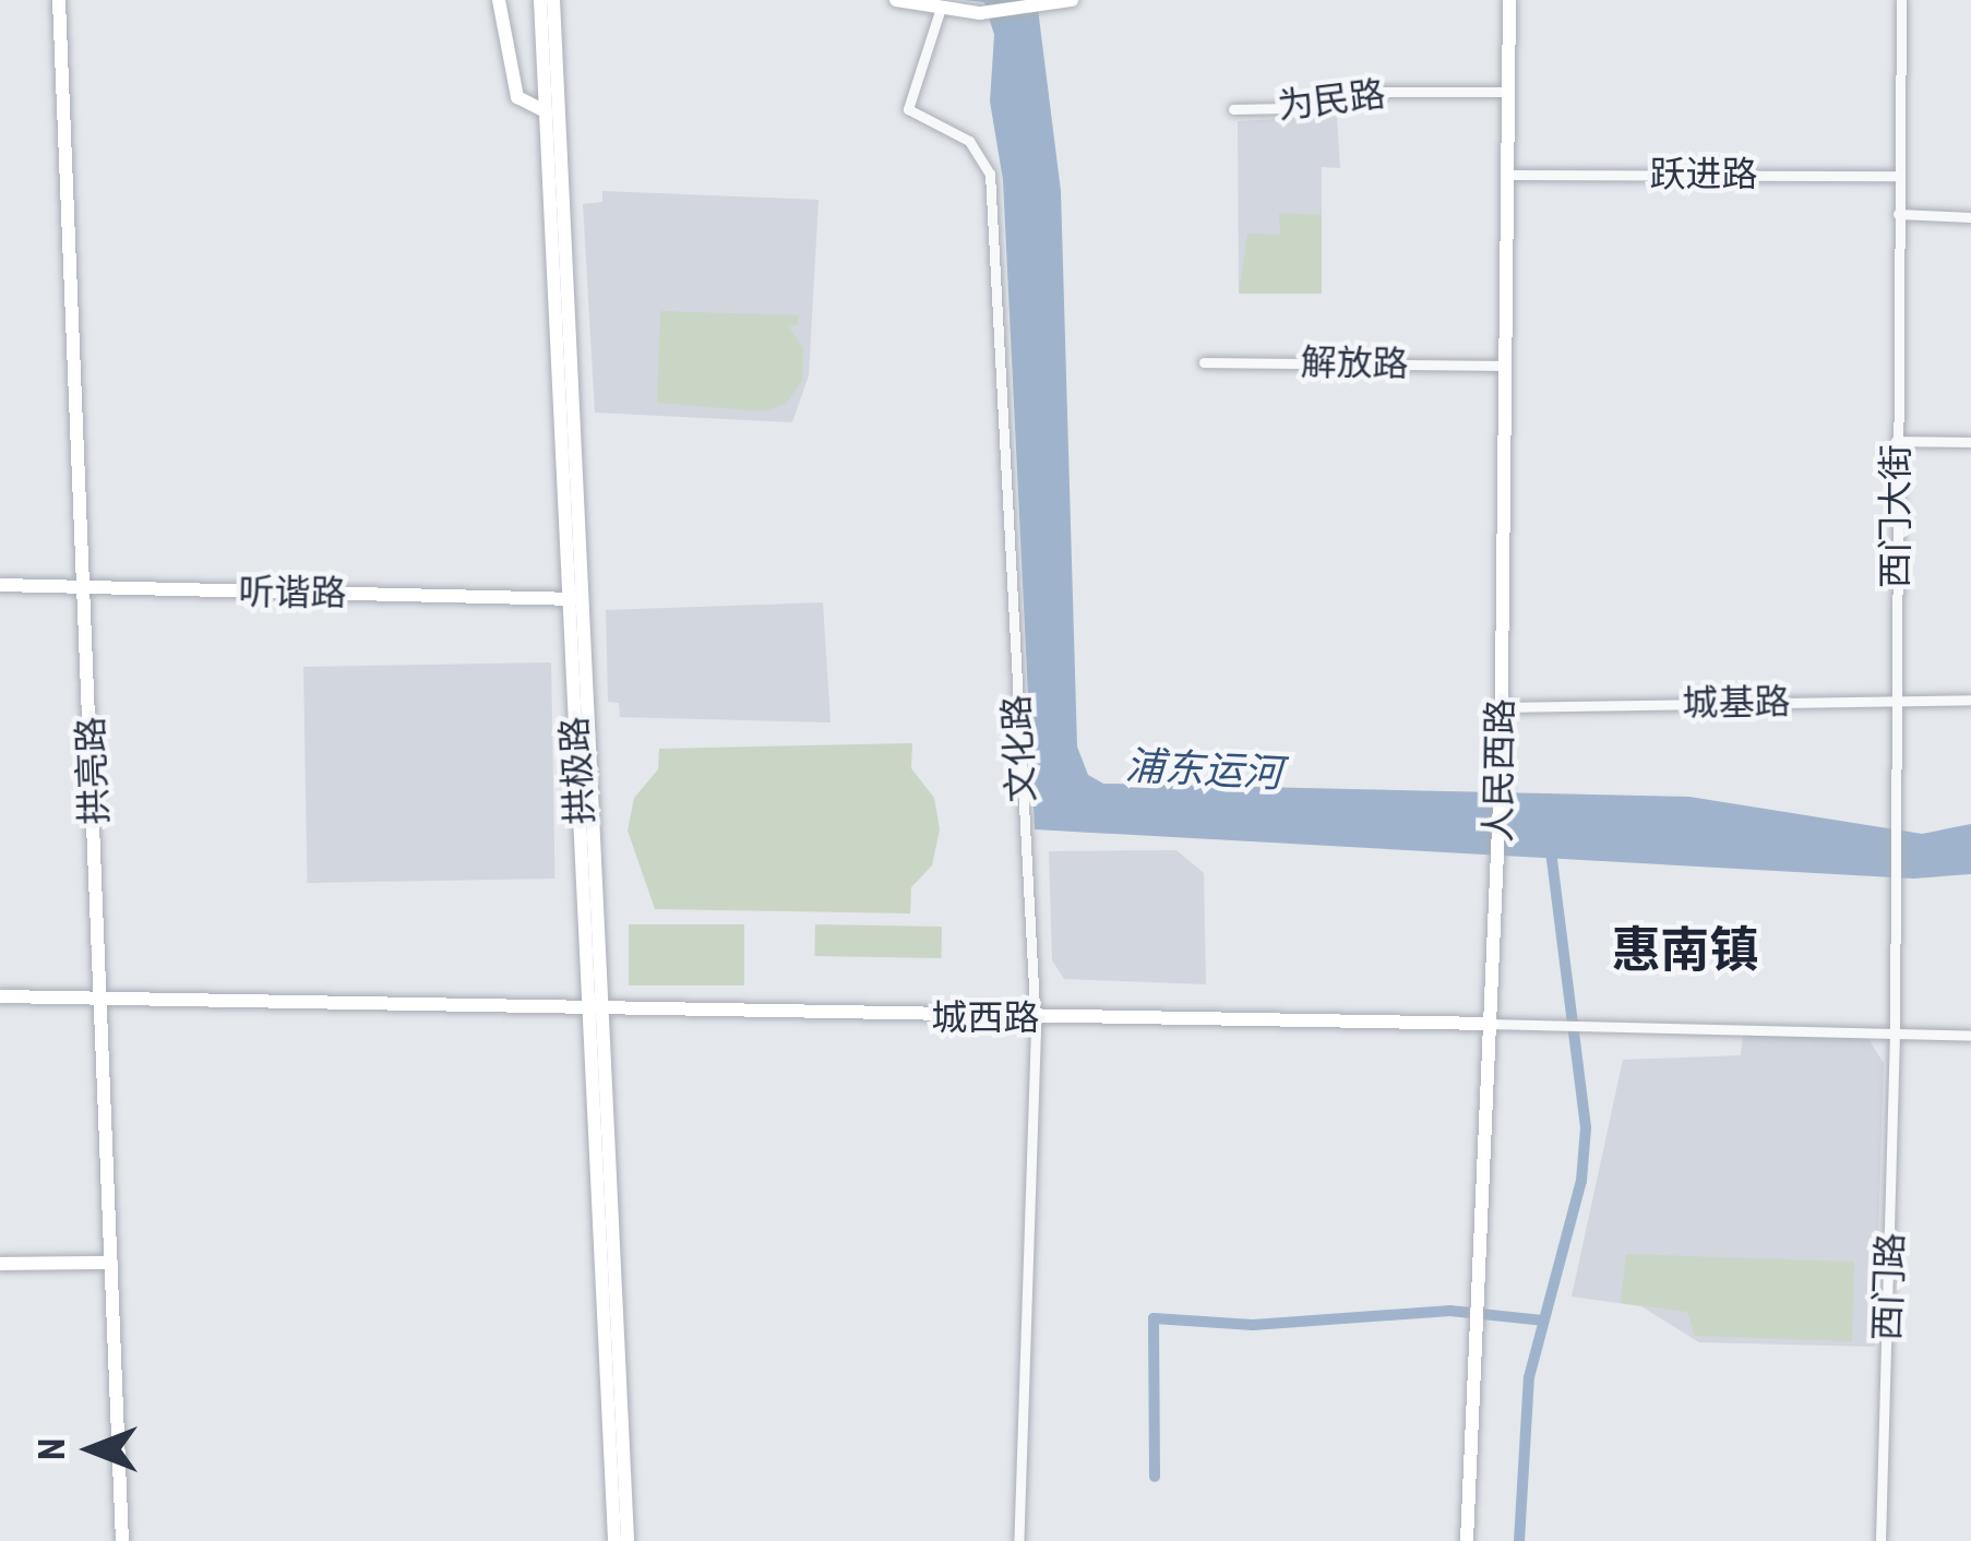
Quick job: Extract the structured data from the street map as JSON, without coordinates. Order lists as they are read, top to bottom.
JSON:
{
  "streets": {
    "street": [
      "为民路",
      "跃进路",
      "解放路",
      "西门大街",
      "听谐路",
      "城基路",
      "文化路",
      "拱亮路",
      "拱极路",
      "人民西路",
      "城西路",
      "西门路"
    ]
  },
  "crossings": [
    ["为民路", "人民西路"],
    ["跃进路", "西门大街"],
    ["跃进路", "人民西路"],
    ["解放路", "人民西路"],
    ["西门大街", "城基路"],
    ["西门大街", "城西路"],
    ["西门大街", "西门路"],
    ["听谐路", "拱亮路"],
    ["听谐路", "拱极路"],
    ["城基路", "人民西路"],
    ["文化路", "城西路"],
    ["拱亮路", "城西路"],
    ["拱极路", "城西路"],
    ["人民西路", "城西路"],
    ["城西路", "西门路"]
  ],
  "districts": ["惠南镇"],
  "water": ["浦东运河"],
  "north": "left"
}
